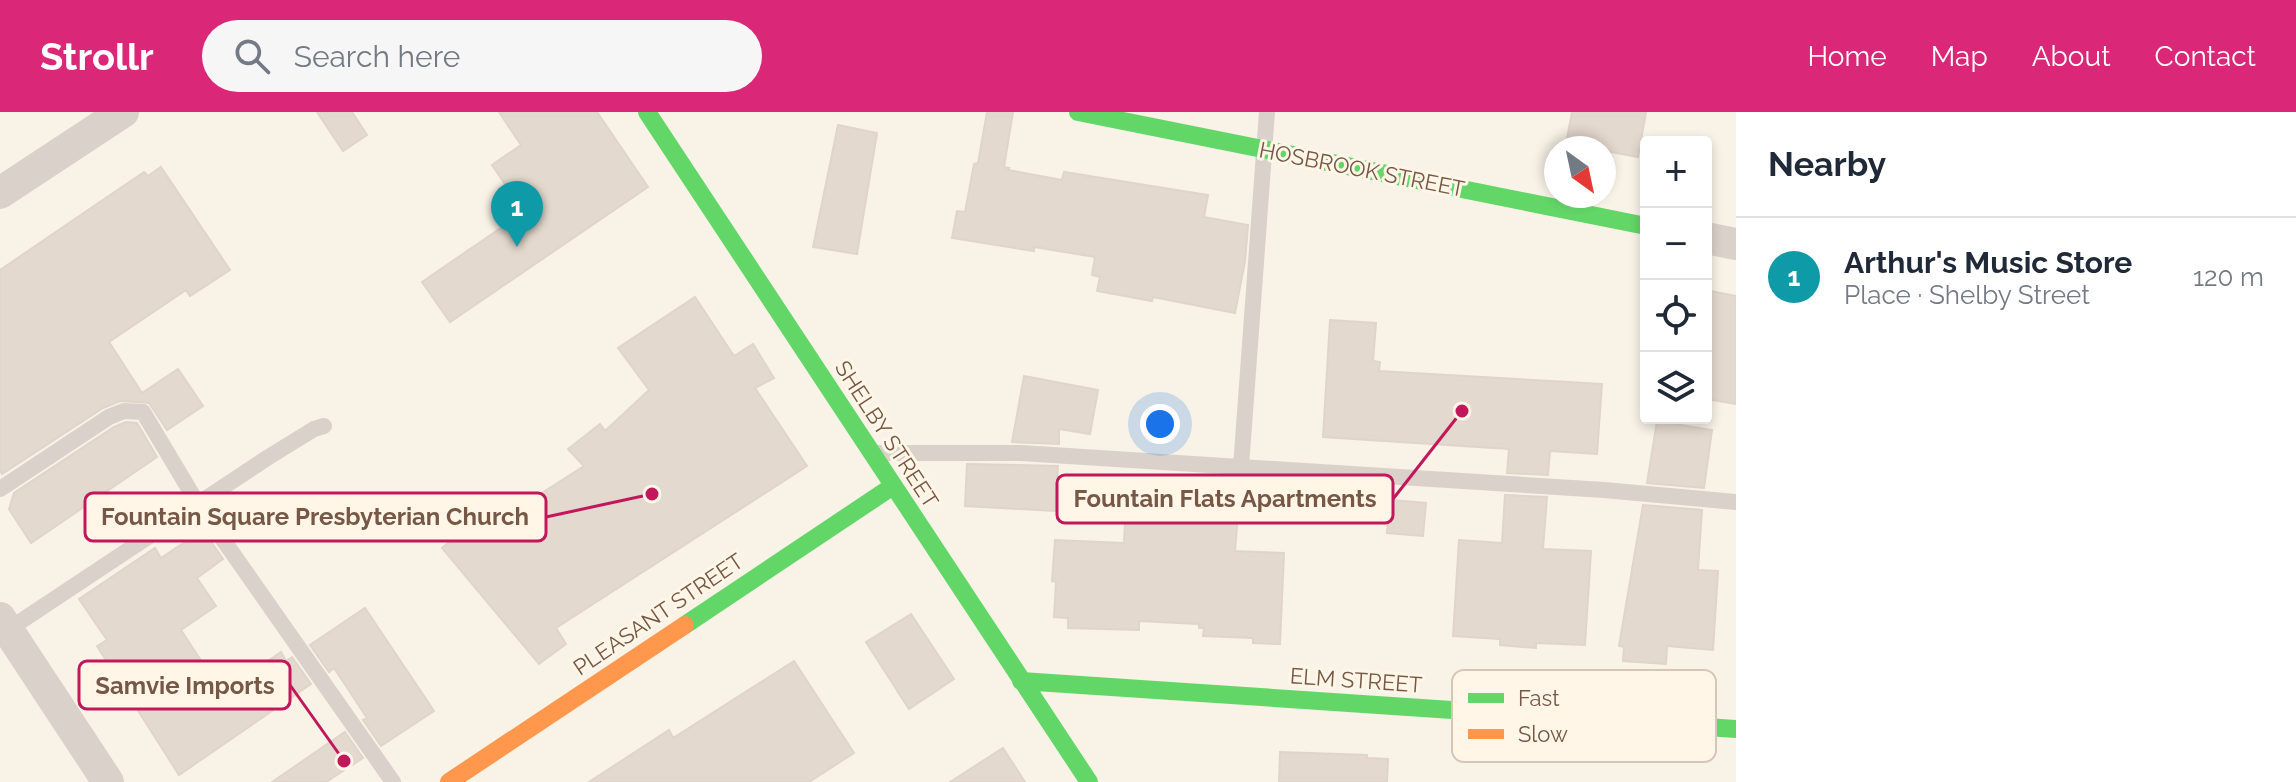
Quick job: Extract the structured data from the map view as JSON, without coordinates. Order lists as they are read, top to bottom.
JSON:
{
  "streets": {
    "street": [
      "HOSBROOK STREET",
      "SHELBY STREET",
      "PLEASANT STREET",
      "ELM STREET"
    ]
  },
  "crossings": [
    ["SHELBY STREET", "PLEASANT STREET"],
    ["SHELBY STREET", "ELM STREET"]
  ],
  "places": ["Fountain Flats Apartments", "Fountain Square Presbyterian Church", "Samvie Imports"],
  "legend": ["Fast", "Slow"],
  "north": "bottom right",
  "page": {
    "header": "Strollr",
    "search": "Search here",
    "nav": [
      "Home",
      "Map",
      "About",
      "Contact"
    ],
    "heading": "Nearby",
    "map_buttons": ["+", "−"],
    "pins": "1",
    "list": [
      {
        "mark": "1",
        "name": "Arthur's Music Store",
        "note": "Place · Shelby Street",
        "value": "120 m"
      }
    ]
  }
}
